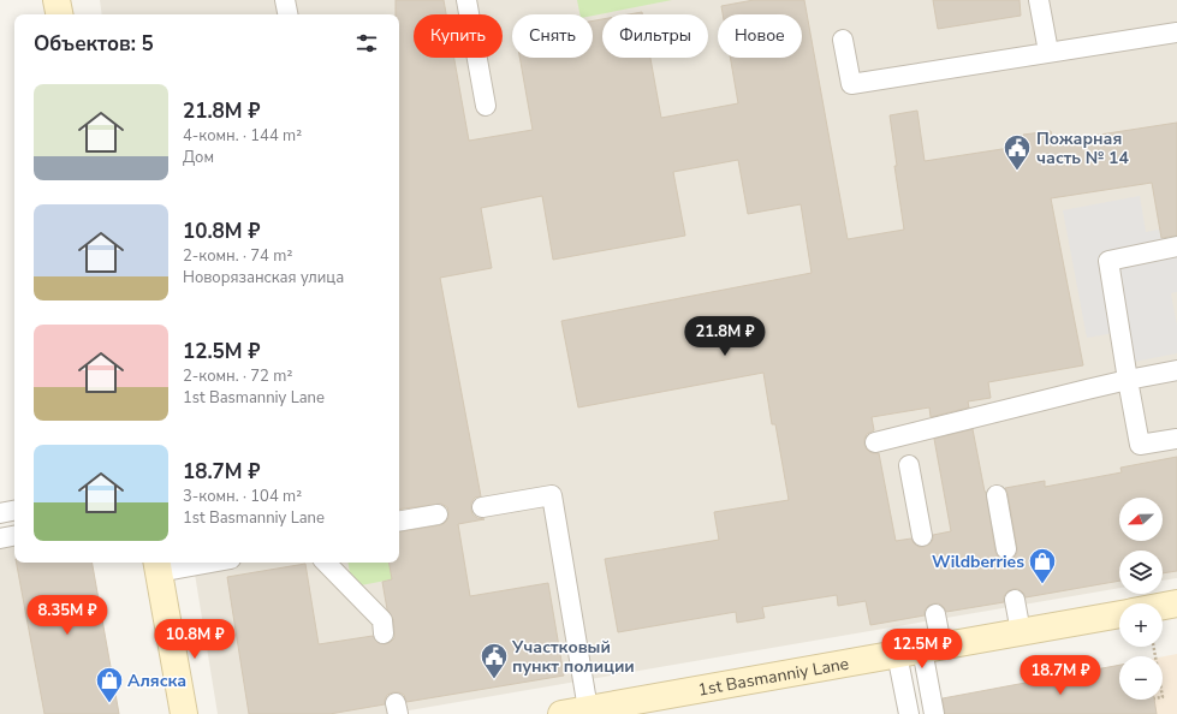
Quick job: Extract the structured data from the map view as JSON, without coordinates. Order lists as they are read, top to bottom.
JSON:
{
  "streets": {
    "street": ["1st Basmanniy Lane"]
  },
  "places": {
    "public building": ["Пожарная часть № 14", "Участковый пункт полиции"],
    "shop": ["Wildberries", "Аляска"]
  },
  "north": "left",
  "page": {
    "chip": [
      "Купить",
      "Снять",
      "Фильтры",
      "Новое"
    ],
    "heading": "Объектов: 5",
    "list": [
      {
        "name": "21.8M ₽",
        "note": "4-комн. · 144 m² · Дом"
      },
      {
        "name": "10.8M ₽",
        "note": "2-комн. · 74 m² · Новорязанская улица"
      },
      {
        "name": "12.5M ₽",
        "note": "2-комн. · 72 m² · 1st Basmanniy Lane"
      },
      {
        "name": "18.7M ₽",
        "note": "3-комн. · 104 m² · 1st Basmanniy Lane"
      }
    ],
    "price": [
      "21.8M ₽",
      "8.35M ₽",
      "10.8M ₽",
      "12.5M ₽",
      "18.7M ₽"
    ],
    "map_buttons": ["+", "−"]
  }
}
